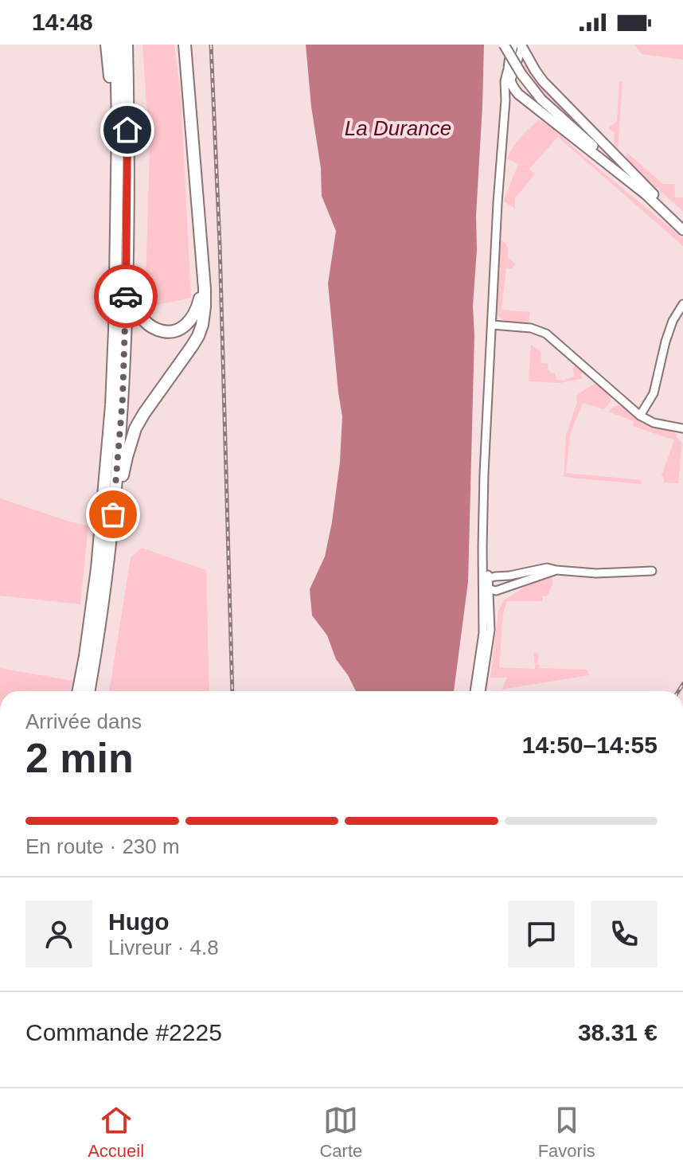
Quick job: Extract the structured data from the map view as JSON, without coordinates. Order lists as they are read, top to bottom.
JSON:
{
  "water": ["La Durance"],
  "page": {
    "status": "14:48",
    "heading": ["2 min", "Arrivée dans", "14:50–14:55"],
    "panel": [
      "Hugo",
      "Livreur · 4.8",
      "Commande #2225",
      "38.31 €"
    ],
    "bar": "En route · 230 m",
    "tabs": ["Accueil", "Carte", "Favoris"]
  }
}
